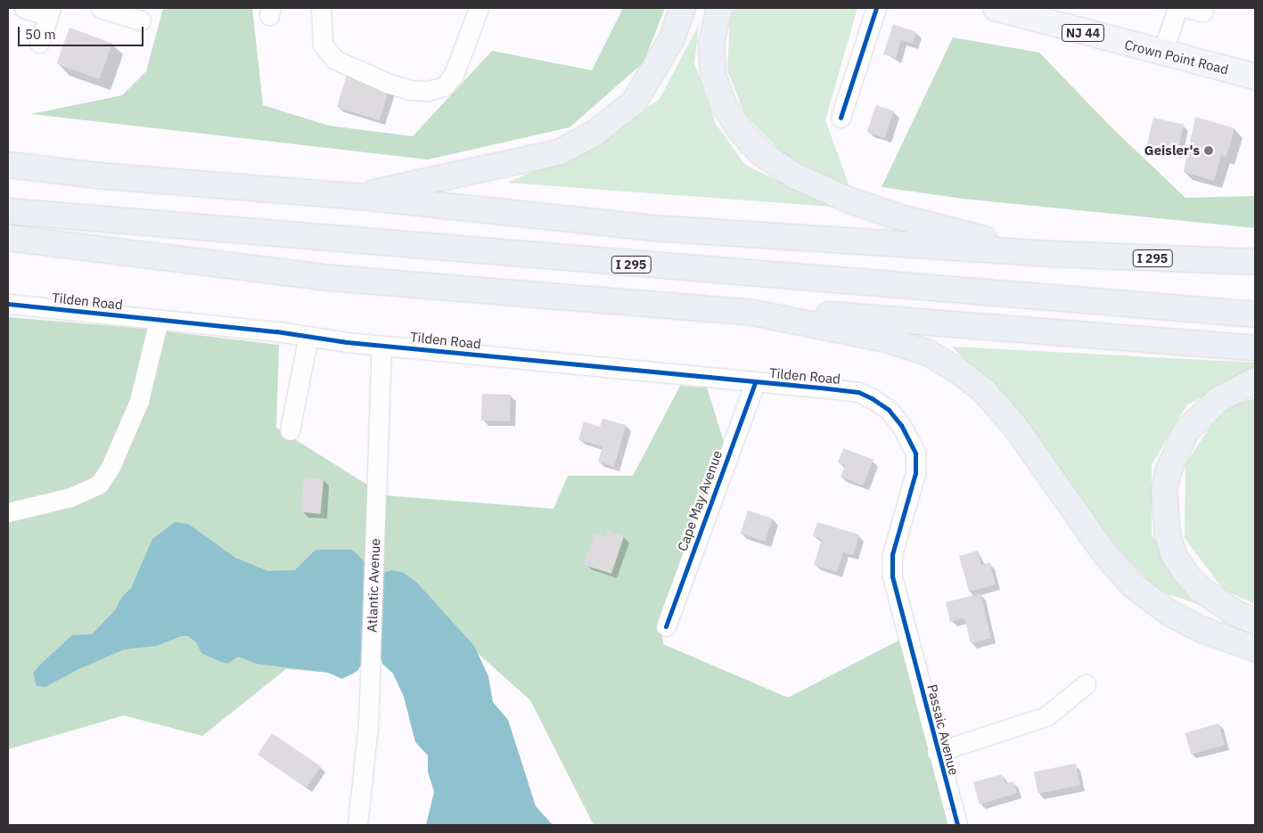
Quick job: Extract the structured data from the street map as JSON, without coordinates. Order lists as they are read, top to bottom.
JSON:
{
  "streets": {
    "highway": ["I 295"],
    "main road": ["NJ 44", "Crown Point Road"],
    "street": [
      "Tilden Road",
      "Cape May Avenue",
      "Atlantic Avenue",
      "Passaic Avenue"
    ]
  },
  "crossings": [
    ["Tilden Road", "Cape May Avenue"],
    ["Tilden Road", "Atlantic Avenue"],
    ["Tilden Road", "Passaic Avenue"]
  ],
  "places": ["Geisler's"],
  "scale_bar": "50 m"
}
